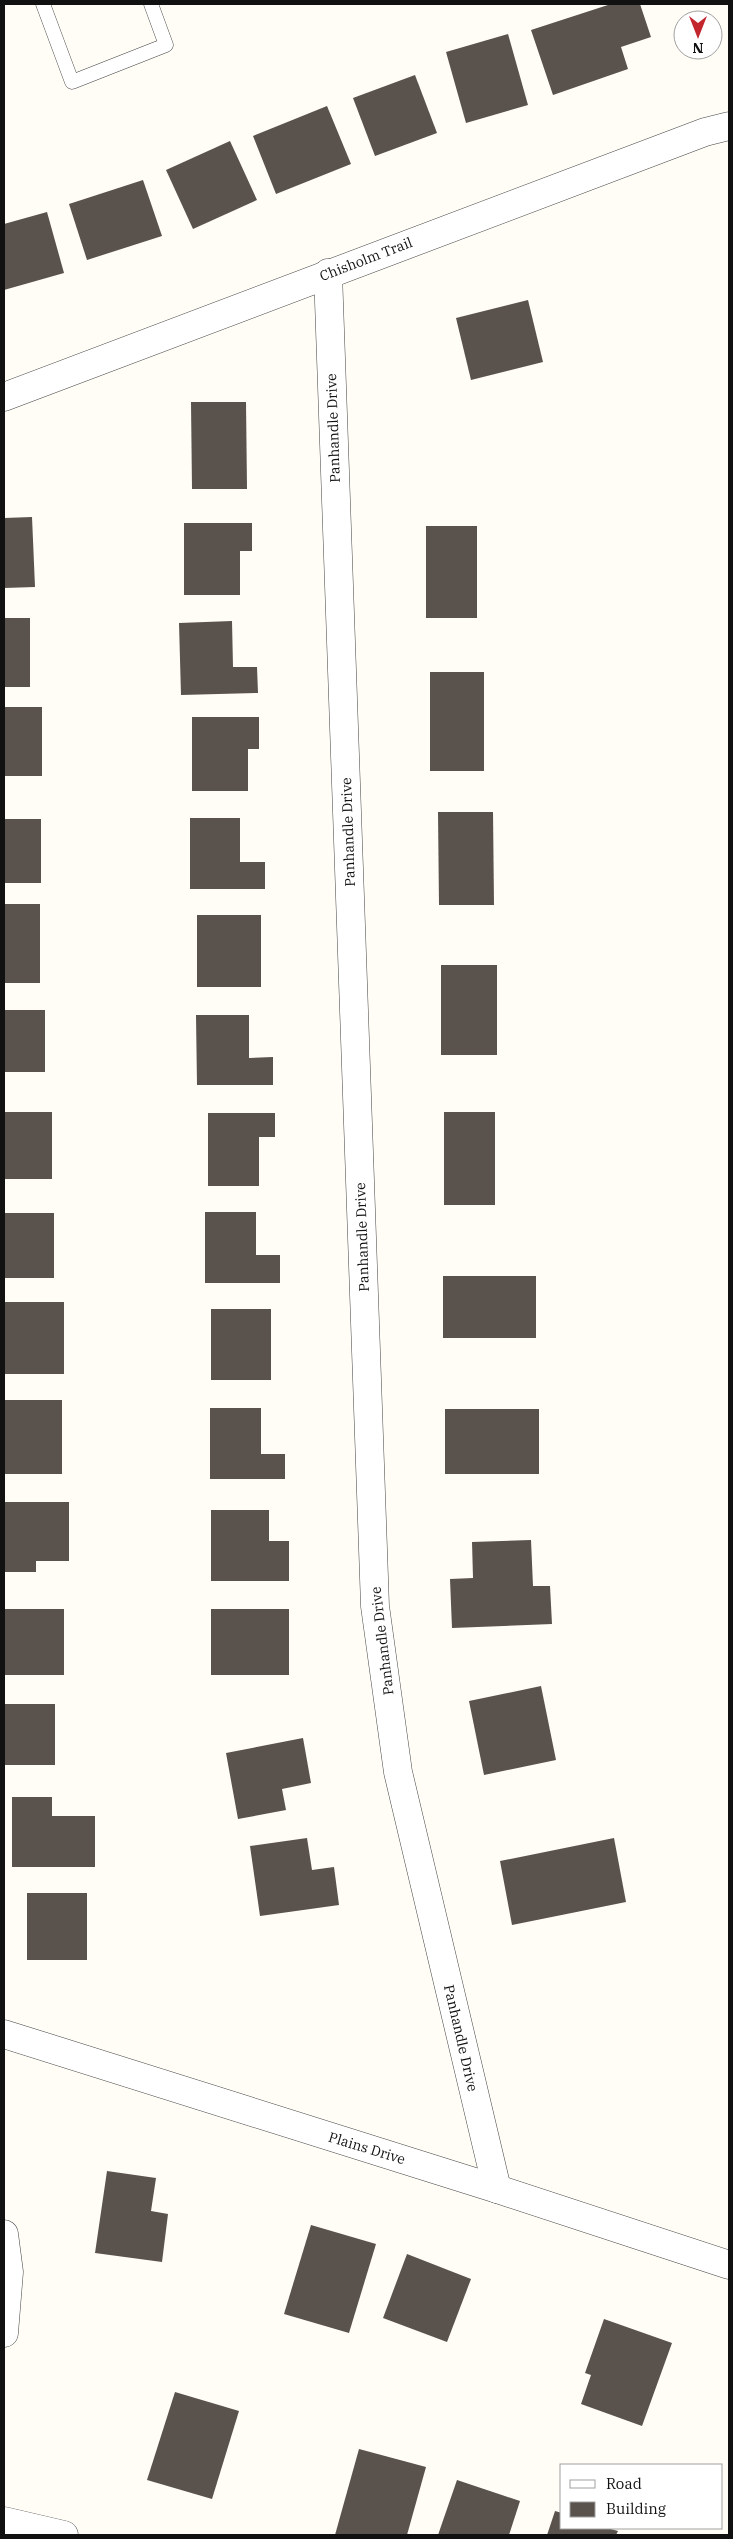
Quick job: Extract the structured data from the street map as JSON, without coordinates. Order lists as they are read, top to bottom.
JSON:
{
  "streets": {
    "street": ["Chisholm Trail", "Panhandle Drive", "Plains Drive"]
  },
  "crossings": [
    ["Chisholm Trail", "Panhandle Drive"],
    ["Panhandle Drive", "Plains Drive"]
  ],
  "legend": ["Road", "Building"],
  "north": "bottom"
}
